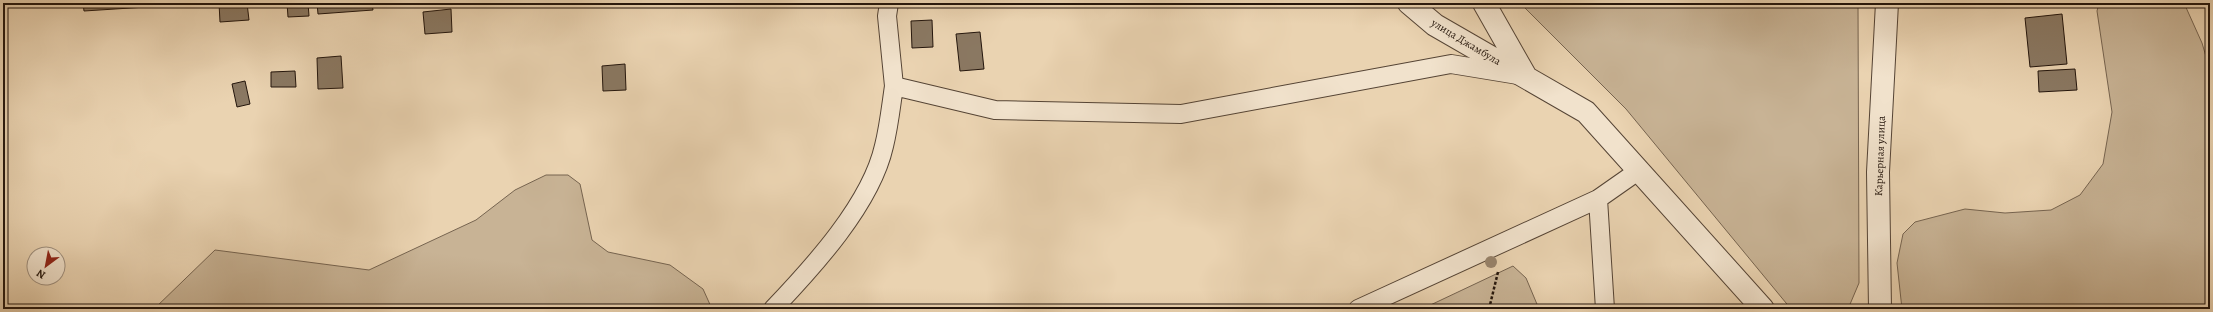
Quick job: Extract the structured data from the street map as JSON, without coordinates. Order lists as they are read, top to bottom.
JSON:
{
  "streets": {
    "street": ["улица Джамбула", "Карьерная улица"]
  },
  "north": "bottom left"
}
